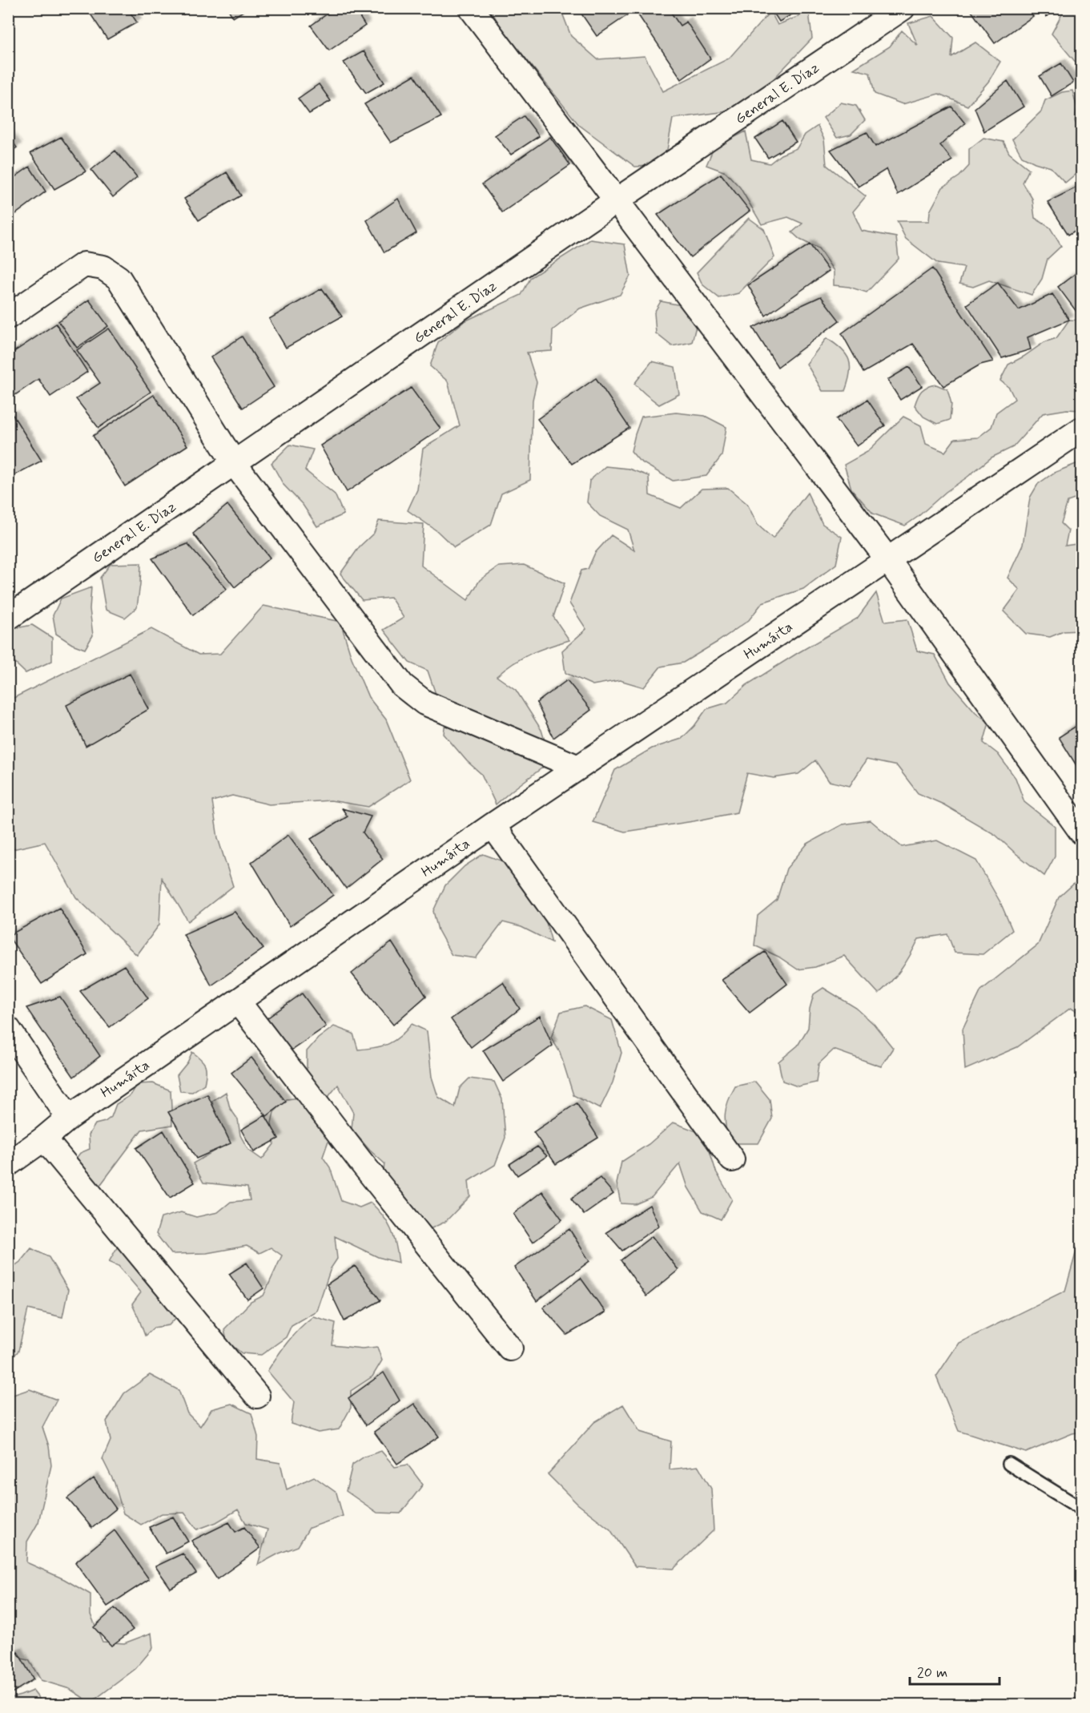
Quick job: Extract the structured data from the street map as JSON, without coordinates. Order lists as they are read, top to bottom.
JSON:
{
  "streets": {
    "street": ["General E. Díaz", "Humáita"]
  },
  "scale_bar": "20 m"
}
